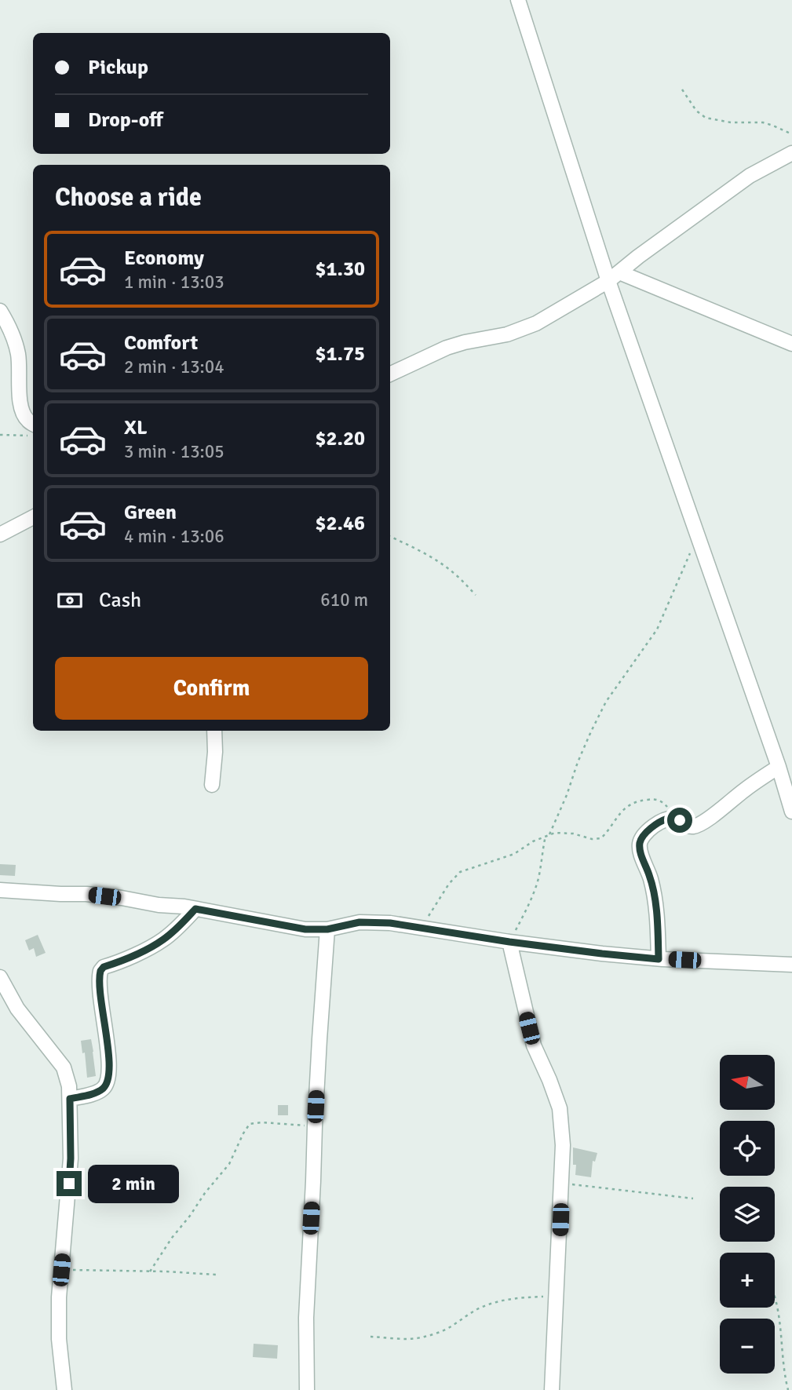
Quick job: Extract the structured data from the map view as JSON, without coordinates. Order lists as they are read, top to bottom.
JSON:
{
  "north": "left",
  "page": {
    "banner": ["Pickup", "Drop-off"],
    "heading": "Choose a ride",
    "list": [
      {
        "name": "Economy",
        "note": "1 min · 13:03",
        "value": "$1.30"
      },
      {
        "name": "Comfort",
        "note": "2 min · 13:04",
        "value": "$1.75"
      },
      {
        "name": "XL",
        "note": "3 min · 13:05",
        "value": "$2.20"
      },
      {
        "name": "Green",
        "note": "4 min · 13:06",
        "value": "$2.46"
      }
    ],
    "pay": ["Cash", "610 m"],
    "buttons": "Confirm",
    "map_buttons": ["+", "−"],
    "bubble": "2 min"
  }
}
